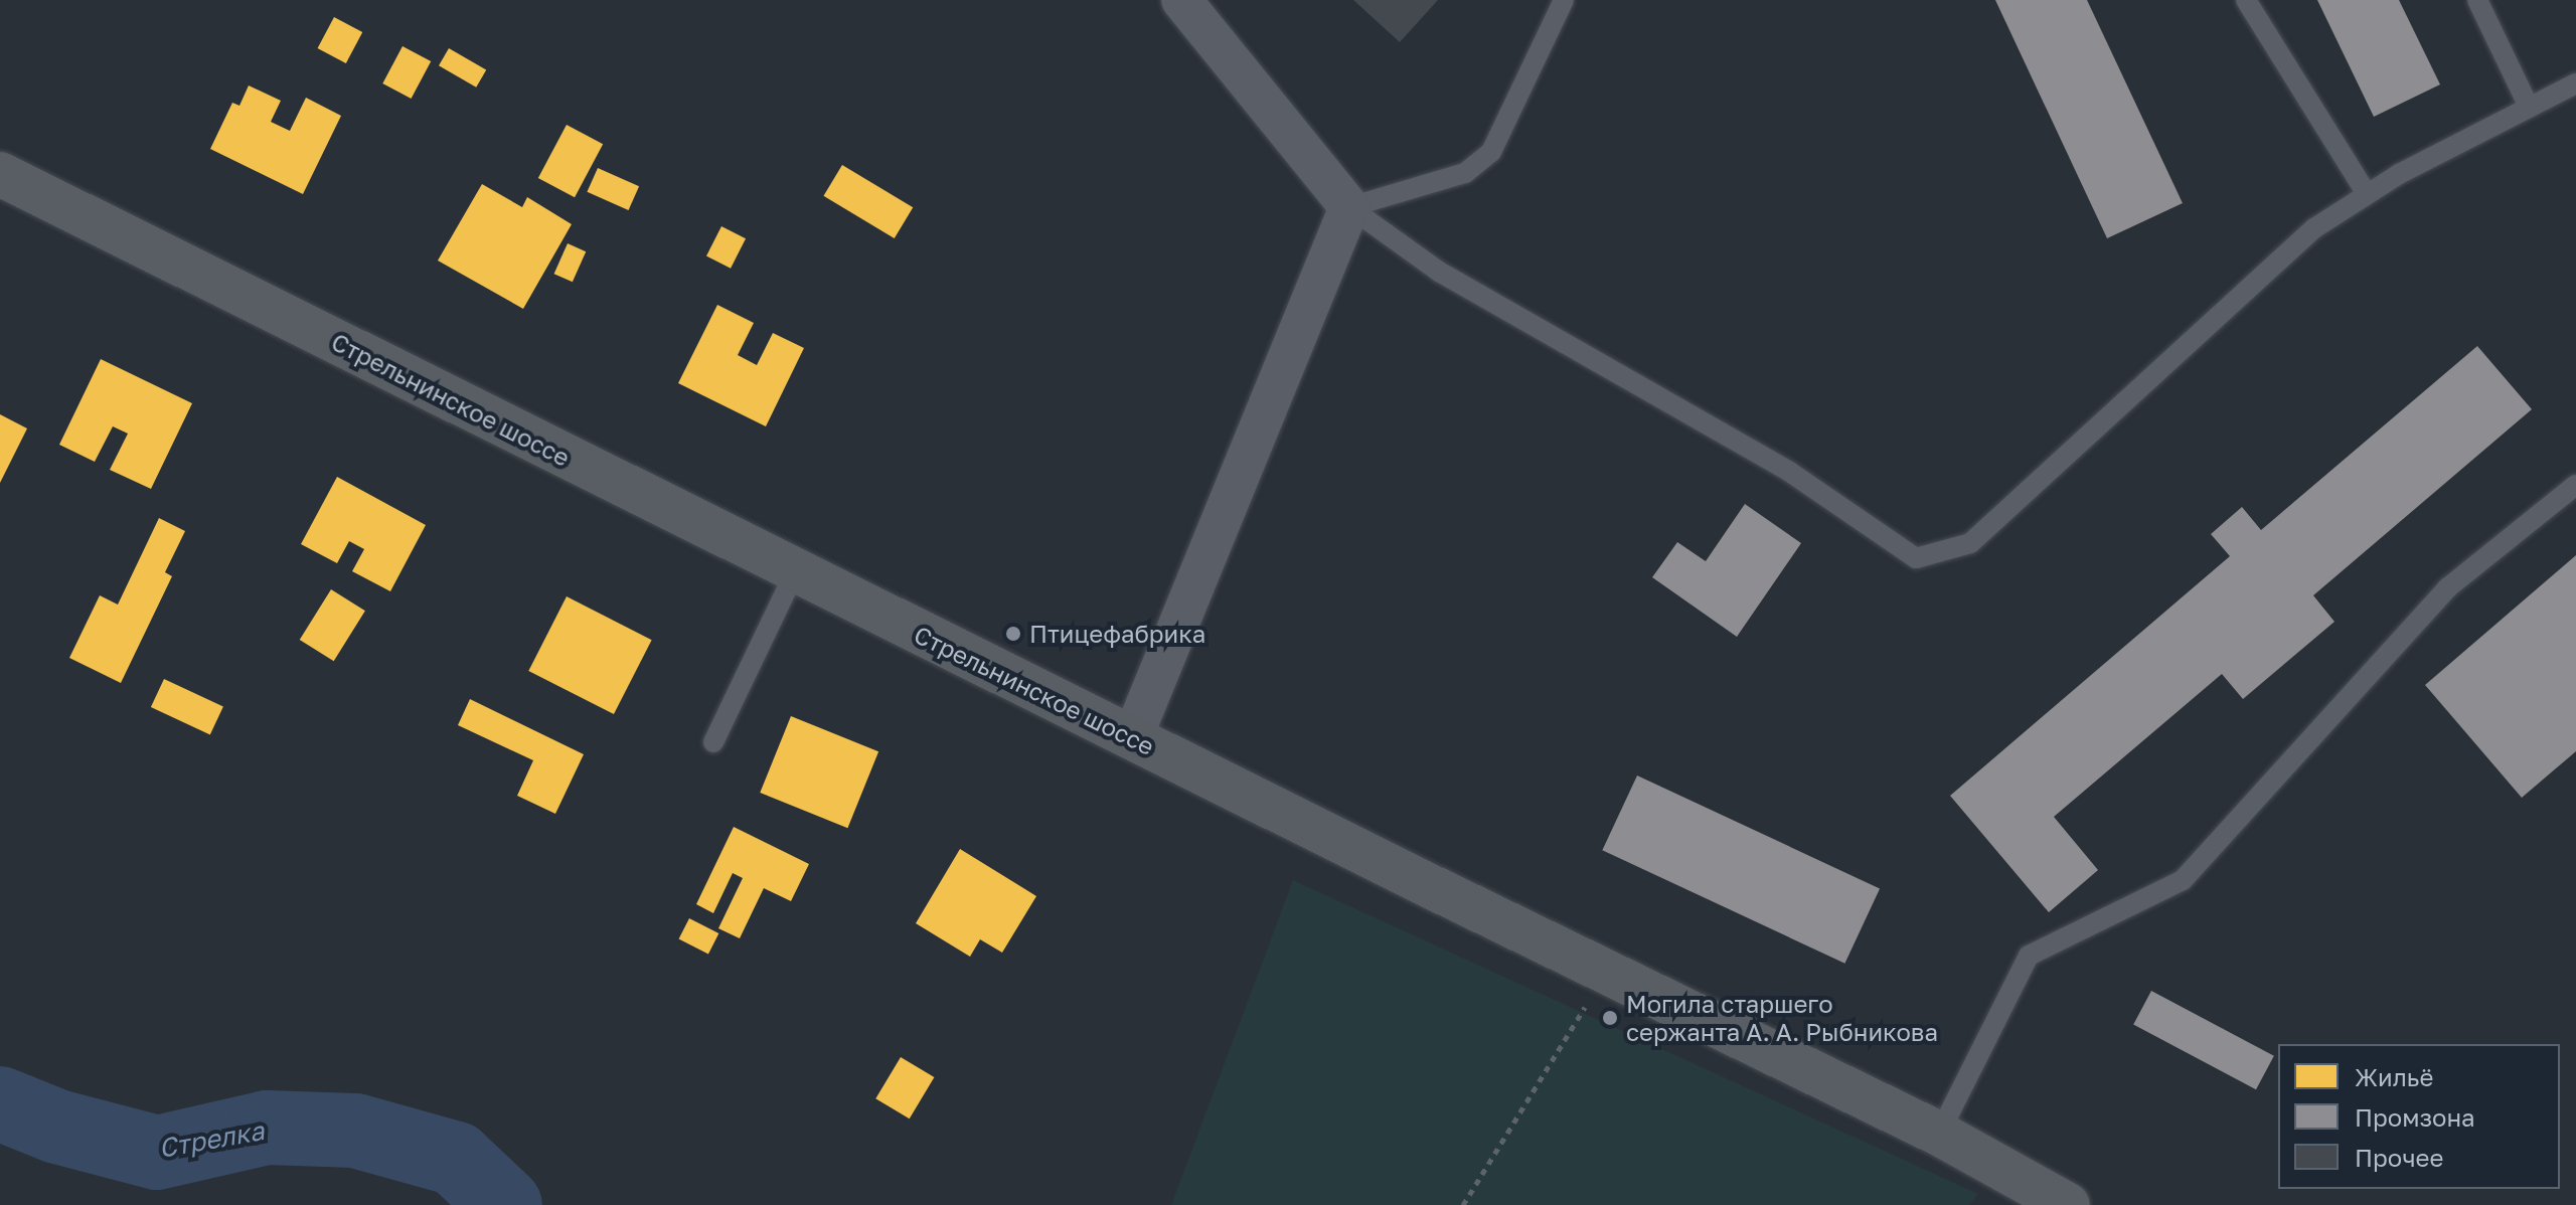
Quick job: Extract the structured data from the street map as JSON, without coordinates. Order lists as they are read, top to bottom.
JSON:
{
  "streets": {
    "main road": ["Стрельнинское шоссе"]
  },
  "water": ["Стрелка"],
  "places": ["Птицефабрика", "Могила старшего сержанта А. А. Рыбникова"],
  "legend": ["Жильё", "Промзона", "Прочее"]
}
